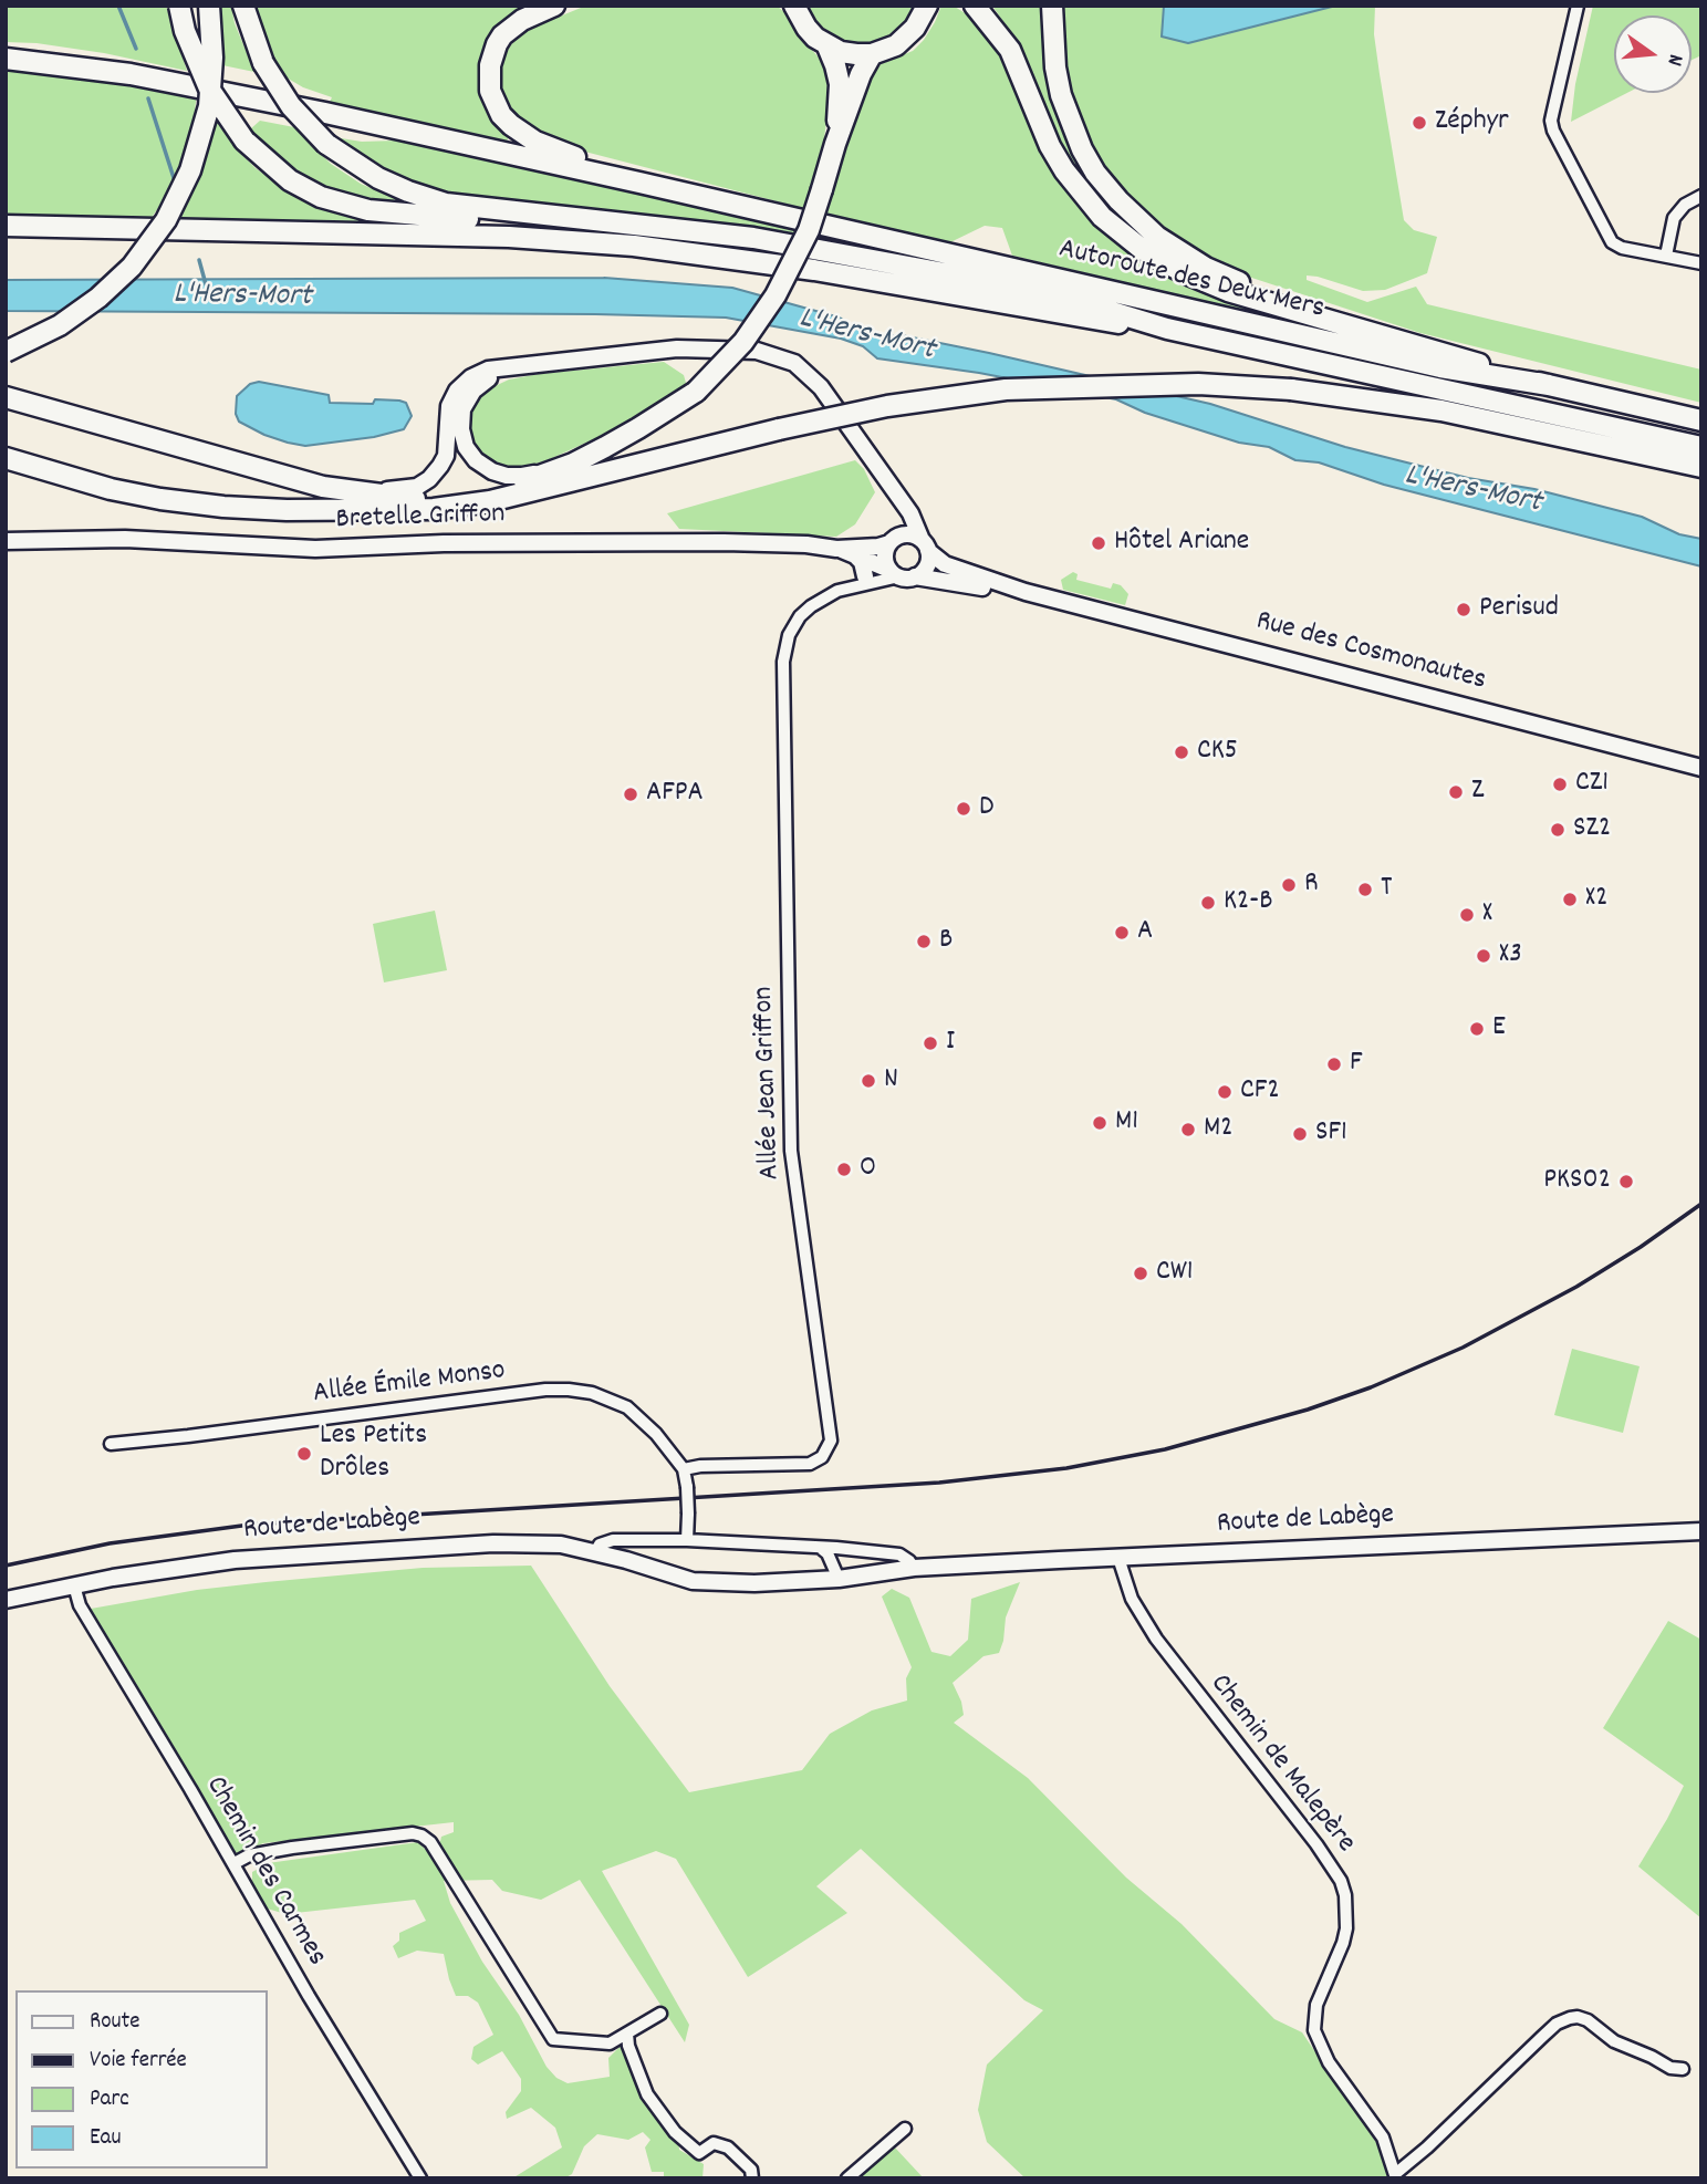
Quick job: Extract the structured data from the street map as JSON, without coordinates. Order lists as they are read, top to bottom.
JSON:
{
  "streets": {
    "highway": ["Autoroute des Deux Mers"],
    "main road": ["Bretelle Griffon", "Rue des Cosmonautes", "Route de Labège"],
    "street": [
      "Allée Jean Griffon",
      "Allée Émile Monso",
      "Chemin de Malepère",
      "Chemin des Carmes"
    ]
  },
  "crossings": [
    ["Bretelle Griffon", "Rue des Cosmonautes"],
    ["Bretelle Griffon", "Allée Jean Griffon"],
    ["Rue des Cosmonautes", "Allée Jean Griffon"],
    ["Allée Jean Griffon", "Allée Émile Monso"],
    ["Route de Labège", "Chemin de Malepère"],
    ["Route de Labège", "Chemin des Carmes"]
  ],
  "water": ["L'Hers-Mort"],
  "places": [
    "Zéphyr",
    "Hôtel Ariane",
    "Perisud",
    "CK5",
    "CZ1",
    "Z",
    "AFPA",
    "D",
    "SZ2",
    "R",
    "T",
    "X2",
    "K2-B",
    "X",
    "A",
    "B",
    "X3",
    "E",
    "I",
    "F",
    "N",
    "CF2",
    "M1",
    "M2",
    "SF1",
    "O",
    "PKS02",
    "CW1",
    "Les Petits Drôles"
  ],
  "legend": [
    "Route",
    "Voie ferrée",
    "Parc",
    "Eau"
  ],
  "north": "right"
}
